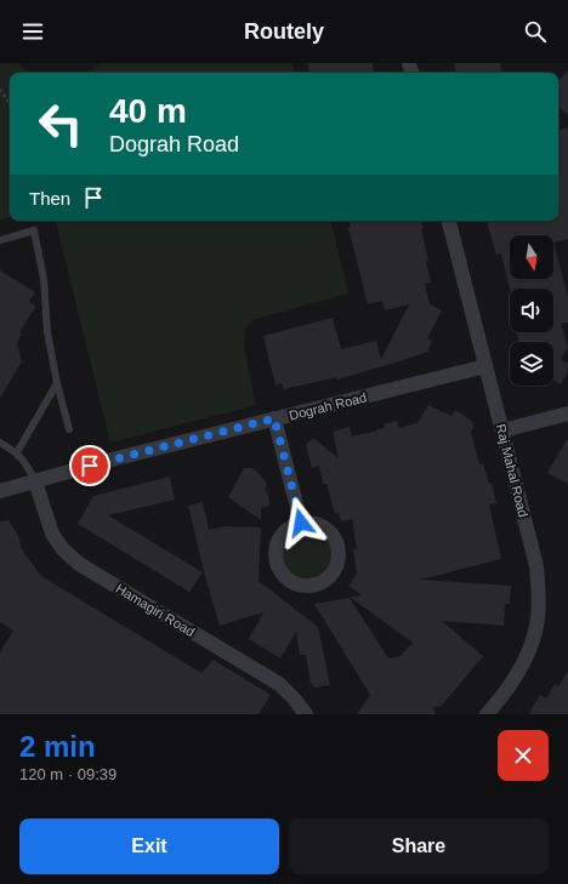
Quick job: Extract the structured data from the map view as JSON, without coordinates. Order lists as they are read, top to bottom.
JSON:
{
  "streets": {
    "street": ["Dograh Road", "Raj Mahal Road", "Hamagiri Road"]
  },
  "crossings": [
    ["Dograh Road", "Raj Mahal Road"],
    ["Dograh Road", "Hamagiri Road"]
  ],
  "north": "bottom",
  "page": {
    "header": "Routely",
    "turn": ["40 m", "Dograh Road"],
    "then": "Then",
    "heading": ["2 min", "120 m · 09:39"],
    "buttons": ["Exit", "Share"]
  }
}
